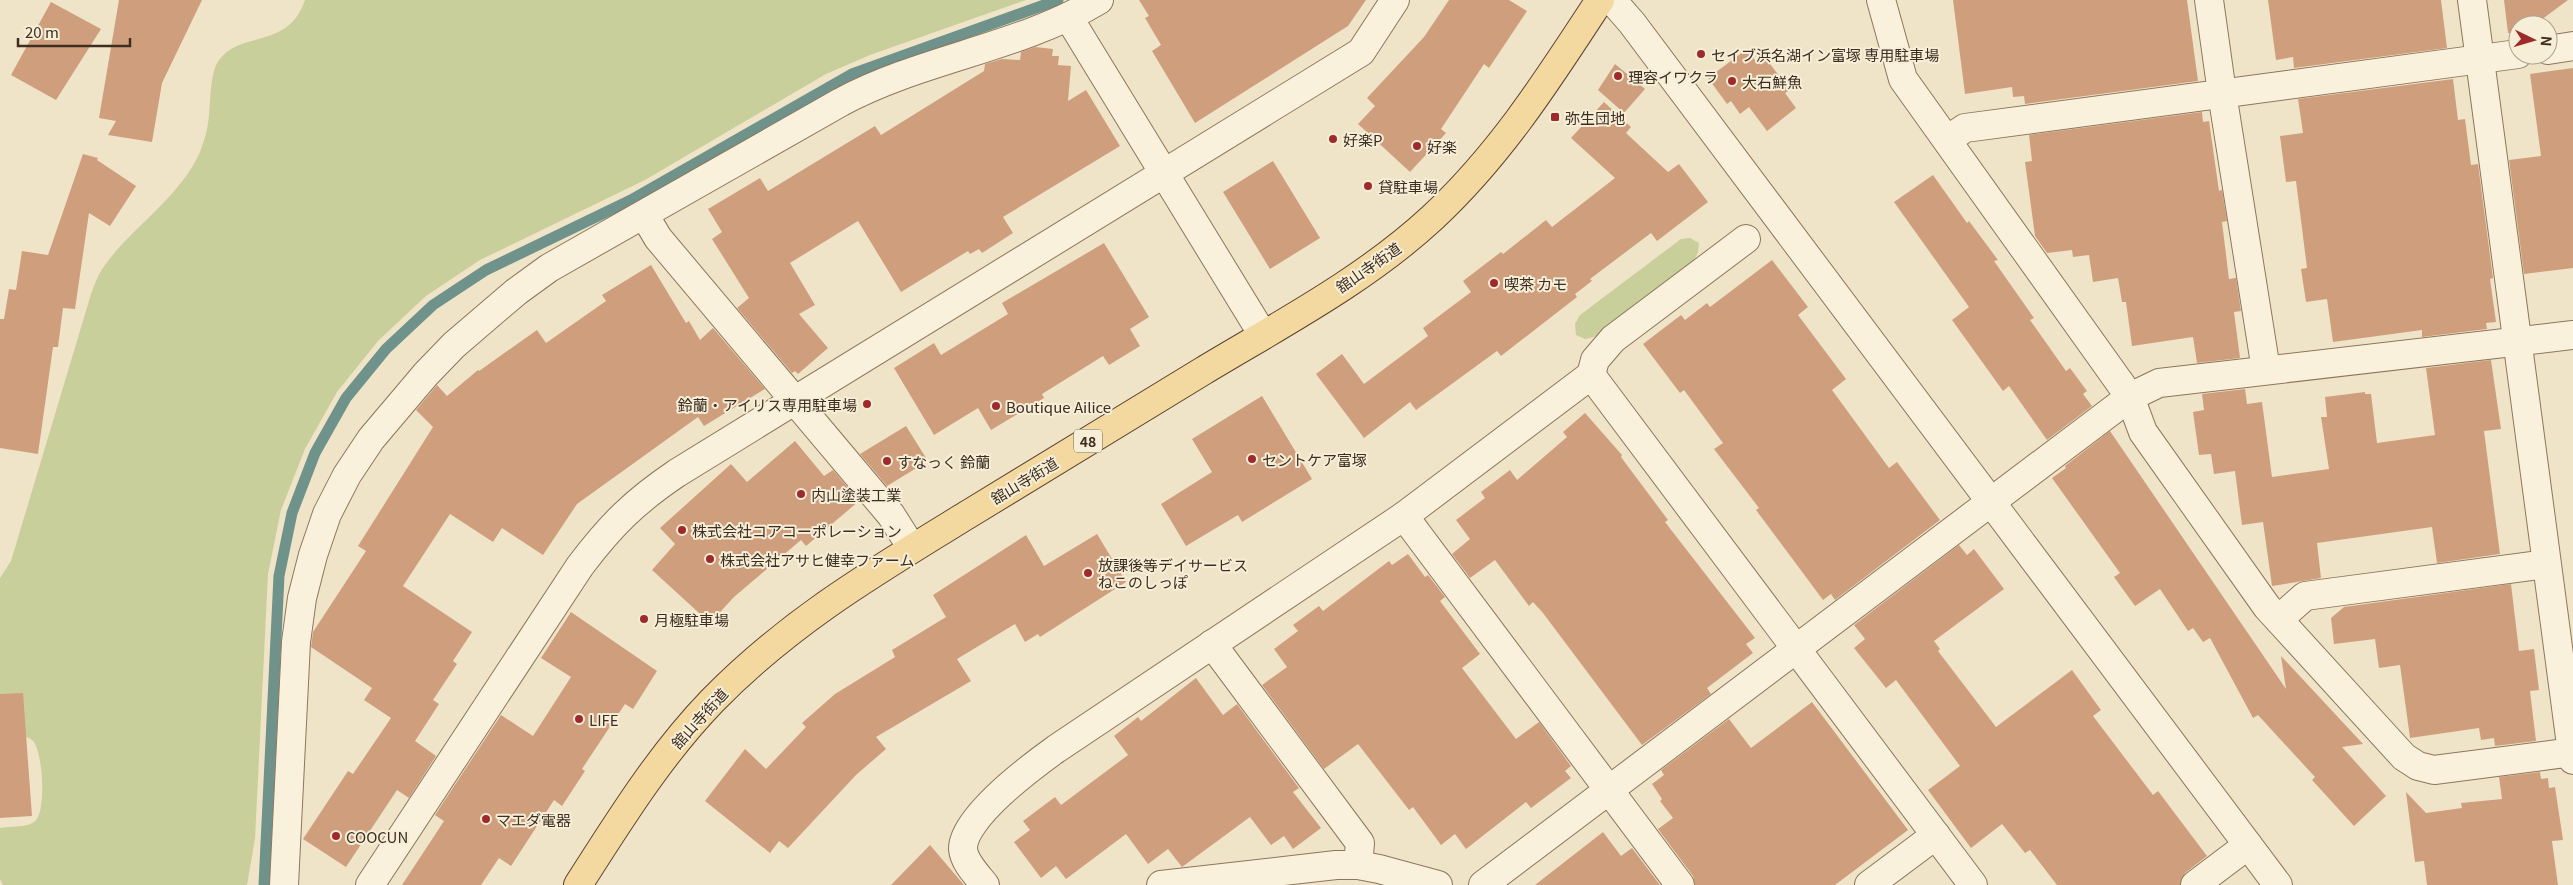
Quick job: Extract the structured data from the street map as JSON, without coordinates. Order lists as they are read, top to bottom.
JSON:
{
  "streets": {
    "main road": ["舘山寺街道", "48"]
  },
  "places": {
    "other": [
      "セイブ浜名湖イン富塚 専用駐車場",
      "理容イワクラ",
      "大石鮮魚",
      "好楽P",
      "好楽",
      "貸駐車場",
      "喫茶 カモ",
      "鈴蘭・アイリス専用駐車場",
      "Boutique Ailice",
      "セントケア富塚",
      "すなっく 鈴蘭",
      "内山塗装工業",
      "株式会社コアコーポレーション",
      "株式会社アサヒ健幸ファーム",
      "放課後等デイサービス ねこのしっぽ",
      "月極駐車場",
      "LIFE",
      "マエダ電器",
      "COOCUN"
    ],
    "transit": ["弥生団地"]
  },
  "scale_bar": "20 m",
  "north": "right"
}
